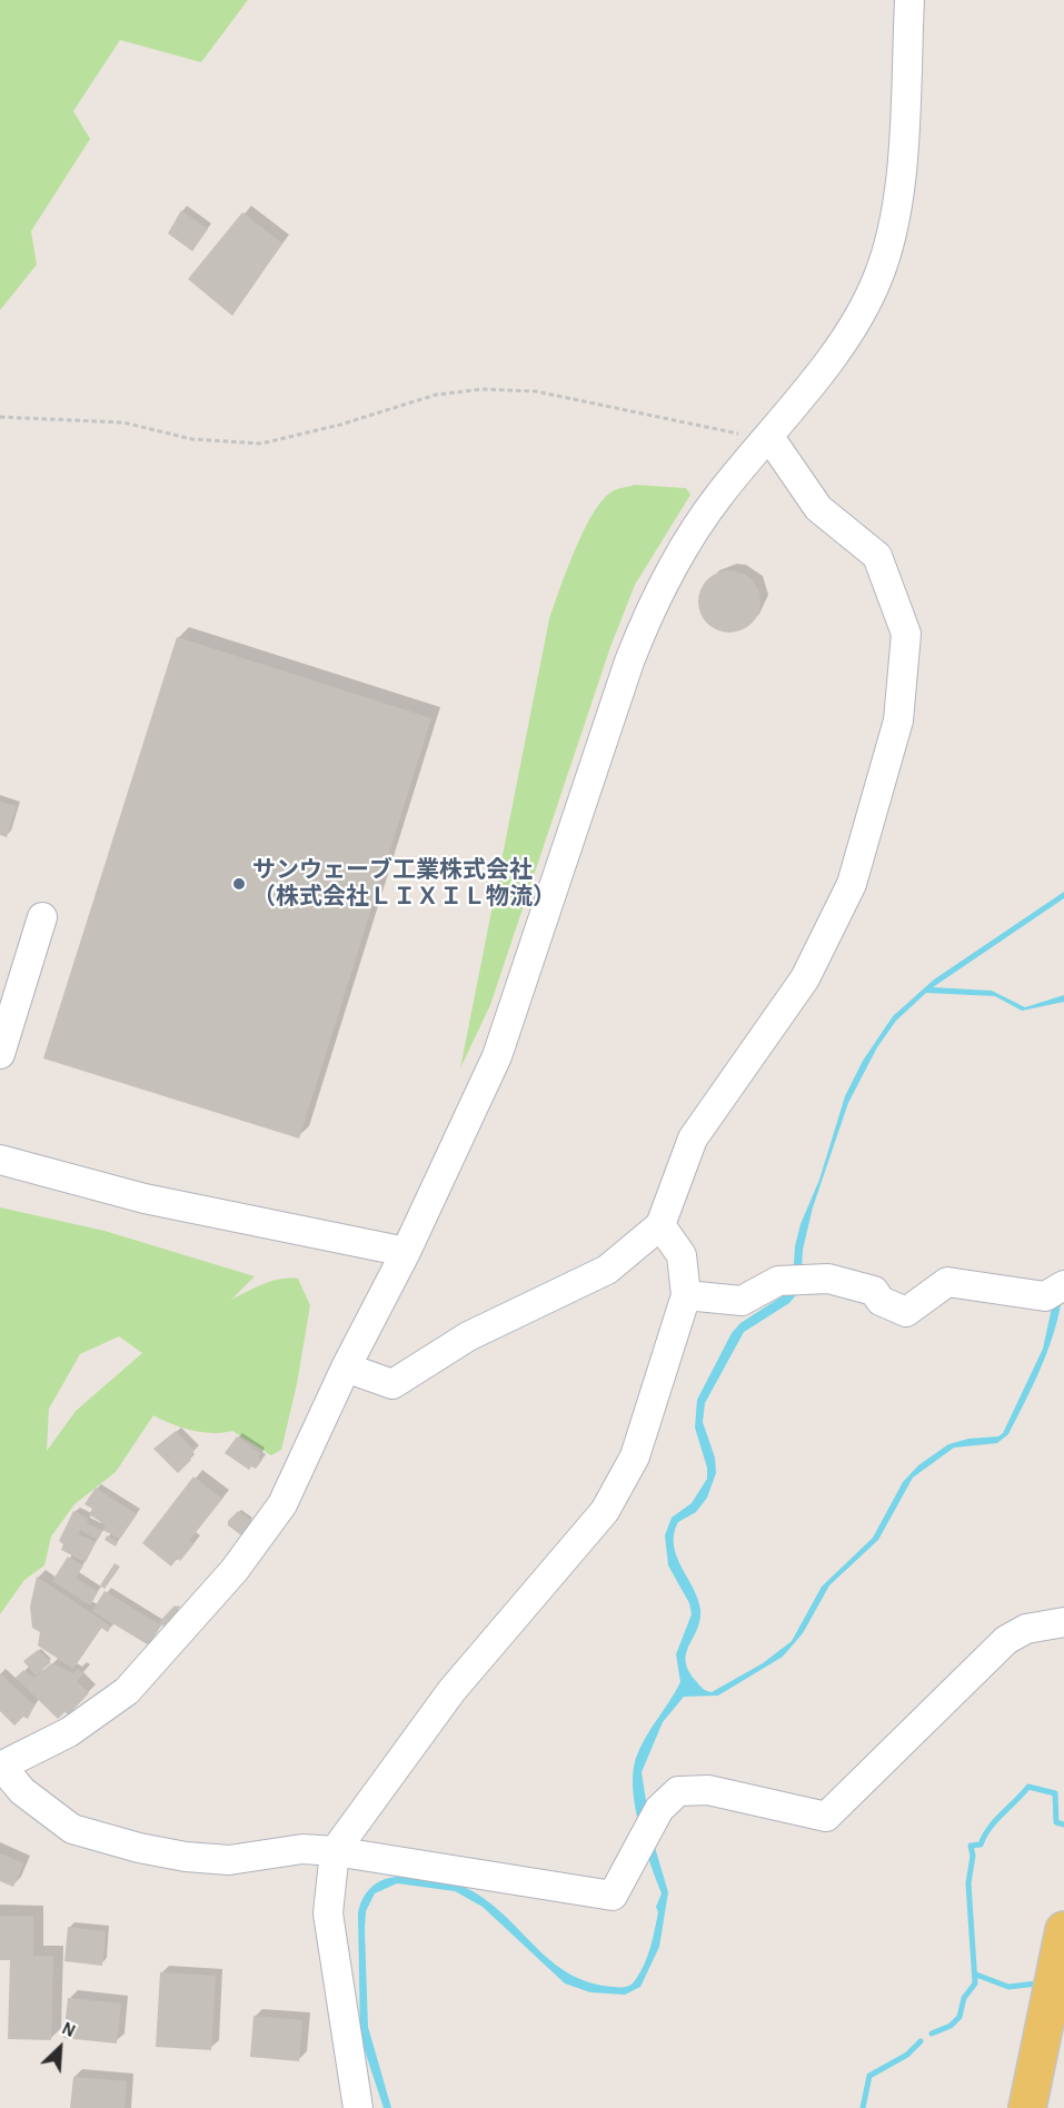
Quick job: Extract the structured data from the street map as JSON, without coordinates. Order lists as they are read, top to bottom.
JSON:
{
  "places": ["サンウェーブ工業株式会社 （株式会社ＬＩＸＩＬ物流）"],
  "north": "top right"
}
